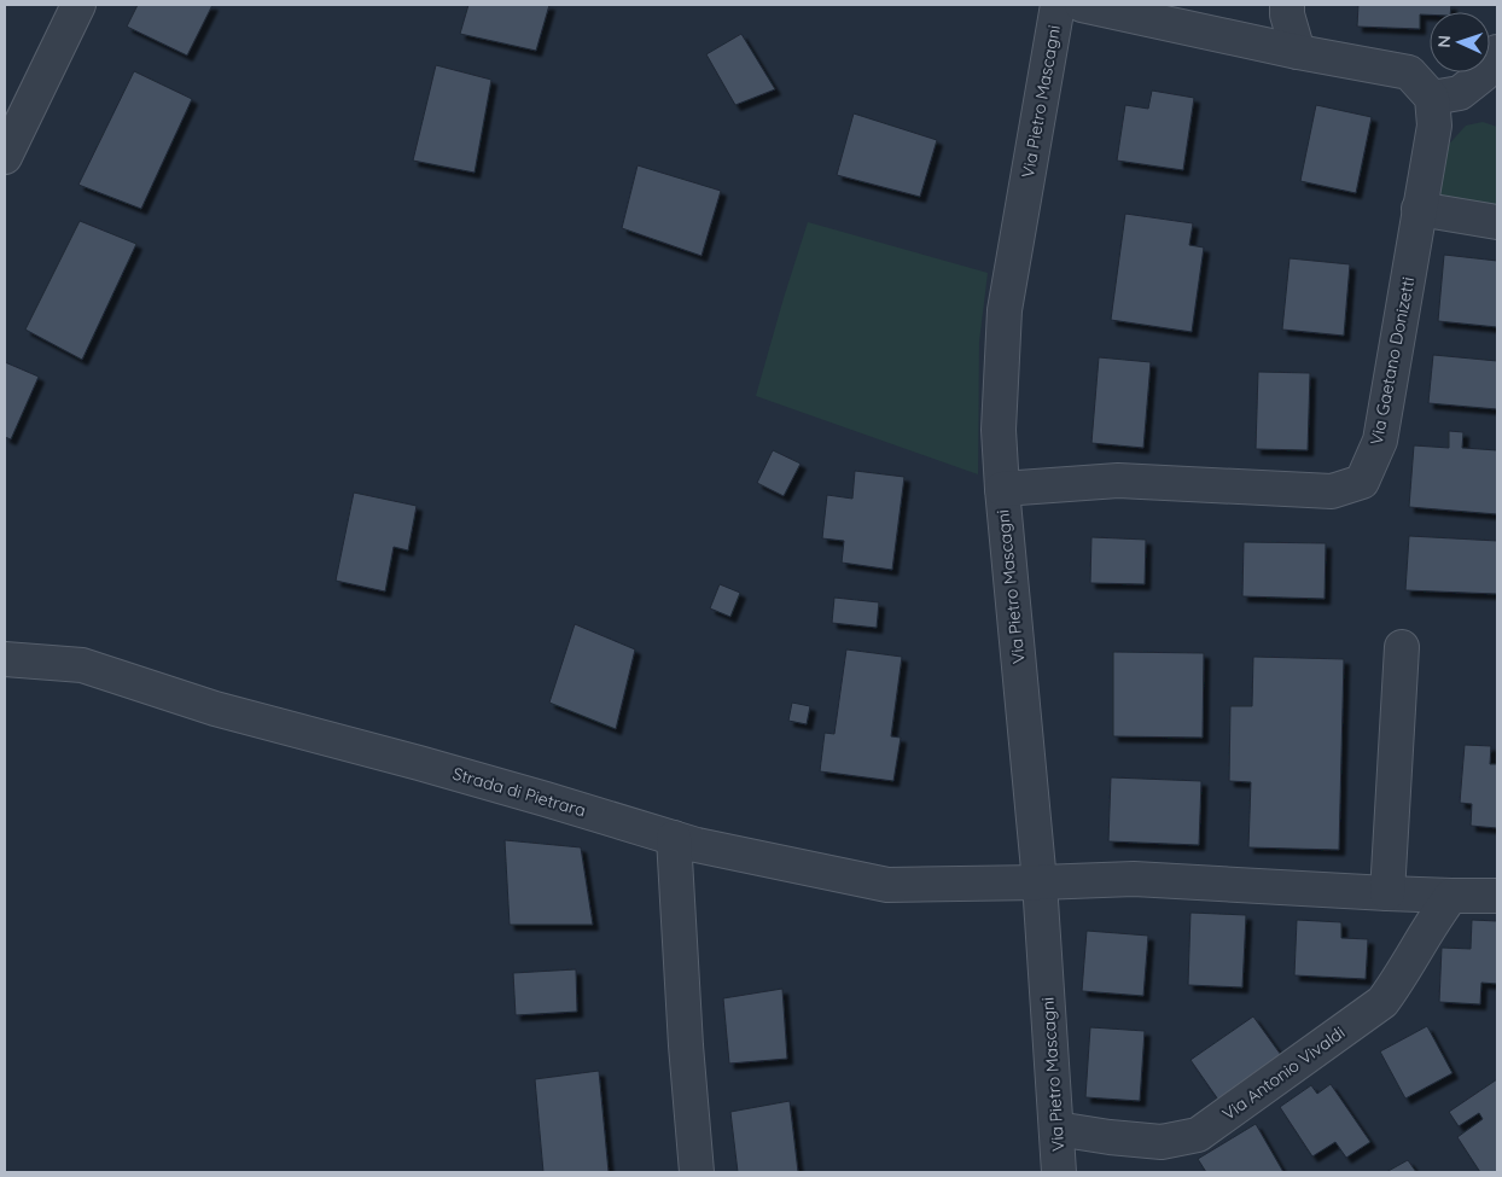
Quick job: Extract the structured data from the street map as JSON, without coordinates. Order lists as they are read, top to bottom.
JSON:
{
  "streets": {
    "street": [
      "Via Pietro Mascagni",
      "Via Gaetano Donizetti",
      "Strada di Pietrara",
      "Via Antonio Vivaldi"
    ]
  },
  "crossings": [
    ["Via Pietro Mascagni", "Via Gaetano Donizetti"],
    ["Via Pietro Mascagni", "Strada di Pietrara"],
    ["Via Pietro Mascagni", "Via Antonio Vivaldi"]
  ],
  "north": "left"
}
